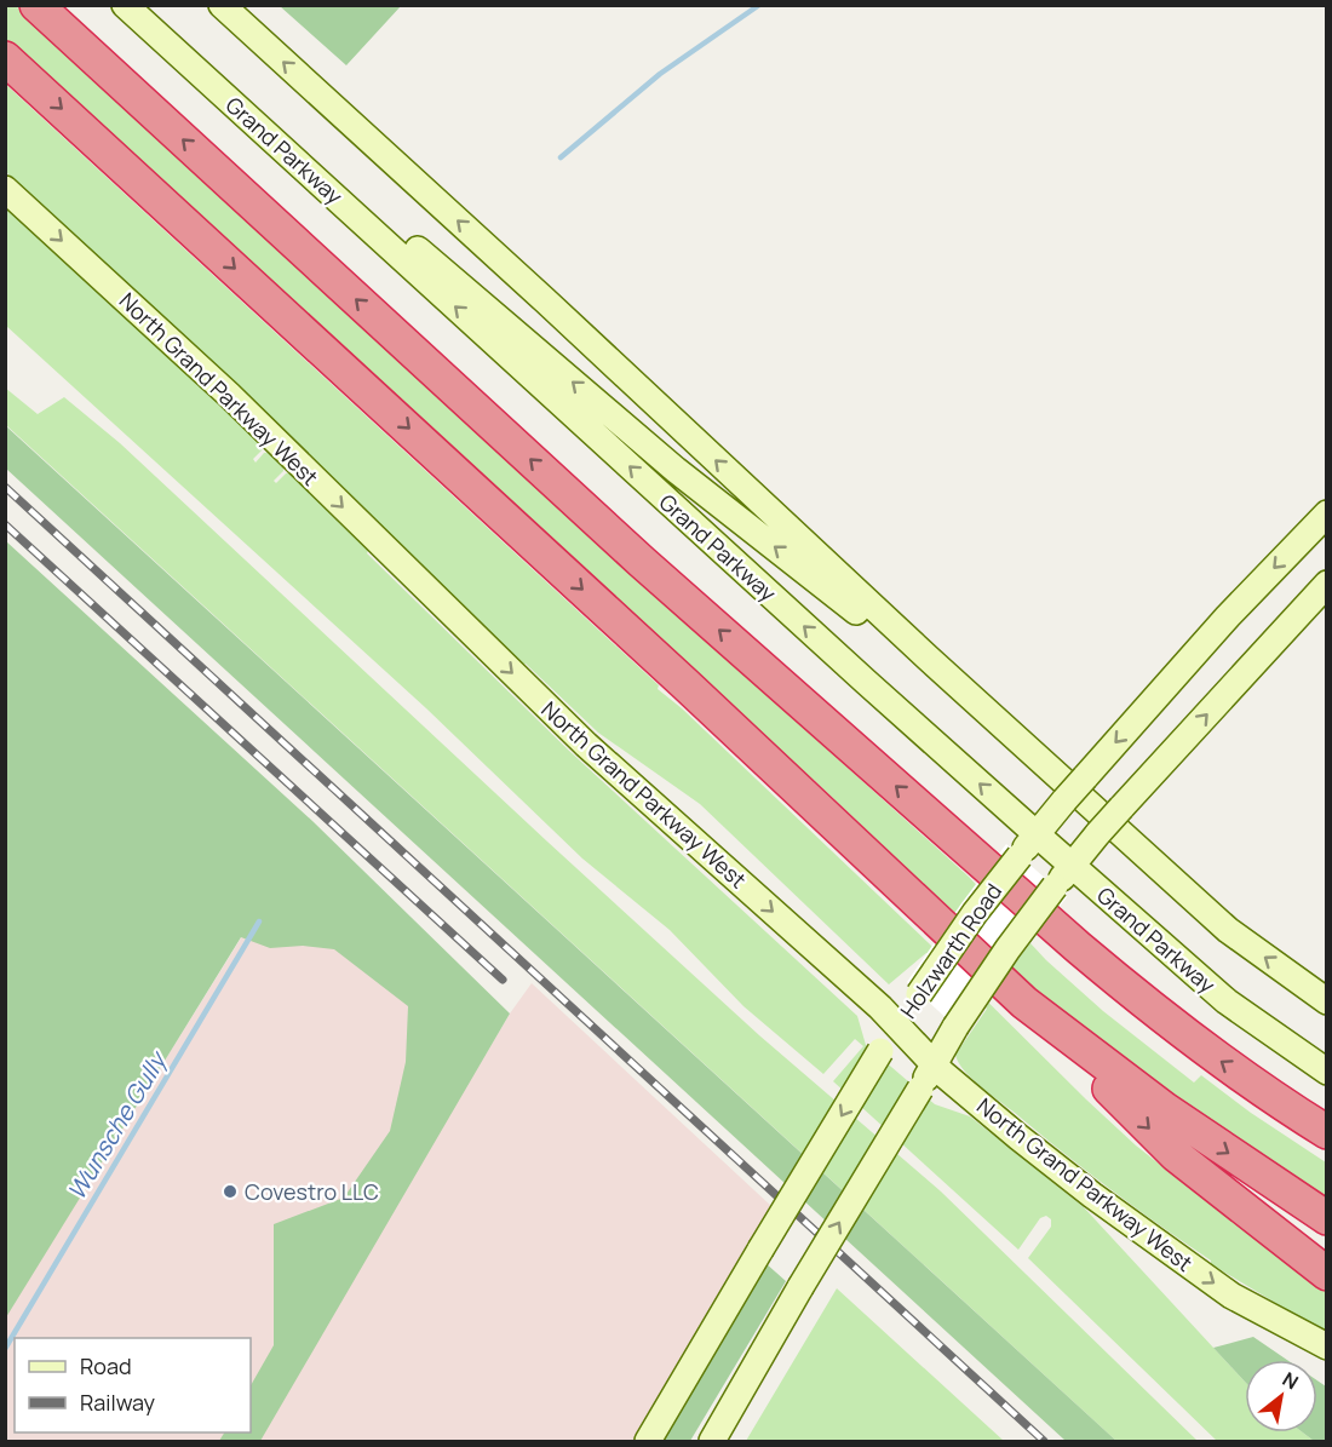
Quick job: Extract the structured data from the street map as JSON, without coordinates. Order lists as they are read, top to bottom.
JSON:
{
  "streets": {
    "main road": ["Grand Parkway", "North Grand Parkway West", "Holzwarth Road"]
  },
  "crossings": [
    ["Grand Parkway", "Holzwarth Road"],
    ["North Grand Parkway West", "Holzwarth Road"]
  ],
  "one_way": ["North Grand Parkway West"],
  "water": ["Wunsche Gully"],
  "places": ["Covestro LLC"],
  "legend": ["Road", "Railway"],
  "north": "top right"
}
